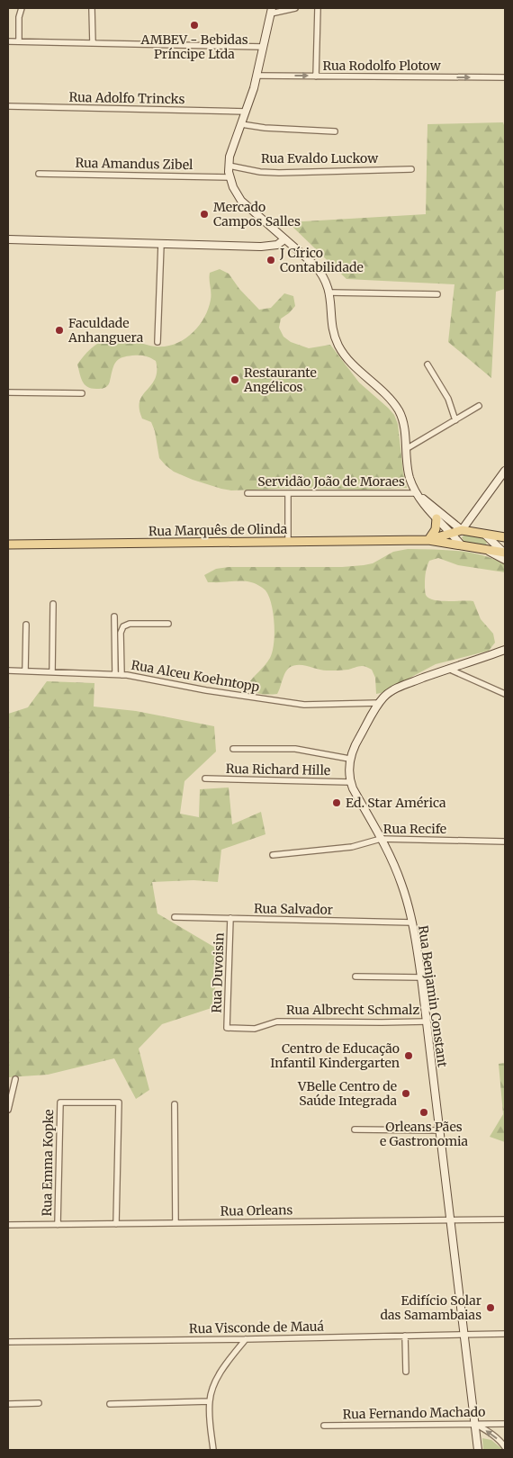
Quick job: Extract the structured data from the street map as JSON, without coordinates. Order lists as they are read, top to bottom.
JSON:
{
  "streets": {
    "main road": ["Rua Marquês de Olinda", "Rua Benjamin Constant"],
    "street": [
      "Rua Rodolfo Plotow",
      "Rua Adolfo Trincks",
      "Rua Evaldo Luckow",
      "Rua Amandus Zibel",
      "Servidão João de Moraes",
      "Rua Alceu Koehntopp",
      "Rua Richard Hille",
      "Rua Recife",
      "Rua Salvador",
      "Rua Duvoisin",
      "Rua Albrecht Schmalz",
      "Rua Emma Kopke",
      "Rua Orleans",
      "Rua Visconde de Mauá",
      "Rua Fernando Machado"
    ]
  },
  "crossings": [
    ["Rua Alceu Koehntopp", "Rua Benjamin Constant"],
    ["Rua Richard Hille", "Rua Benjamin Constant"],
    ["Rua Recife", "Rua Benjamin Constant"],
    ["Rua Salvador", "Rua Duvoisin"],
    ["Rua Salvador", "Rua Benjamin Constant"],
    ["Rua Duvoisin", "Rua Albrecht Schmalz"],
    ["Rua Benjamin Constant", "Rua Albrecht Schmalz"],
    ["Rua Benjamin Constant", "Rua Orleans"],
    ["Rua Benjamin Constant", "Rua Visconde de Mauá"],
    ["Rua Benjamin Constant", "Rua Fernando Machado"],
    ["Rua Emma Kopke", "Rua Orleans"]
  ],
  "one_way": ["Rua Rodolfo Plotow"],
  "places": [
    "AMBEV - Bebidas Príncipe Ltda",
    "Mercado Campos Salles",
    "J Círico Contabilidade",
    "Faculdade Anhanguera",
    "Restaurante Angélicos",
    "Ed. Star América",
    "Centro de Educação Infantil Kindergarten",
    "VBelle Centro de Saúde Integrada",
    "Orleans Pães e Gastronomia",
    "Edifício Solar das Samambaias"
  ]
}
